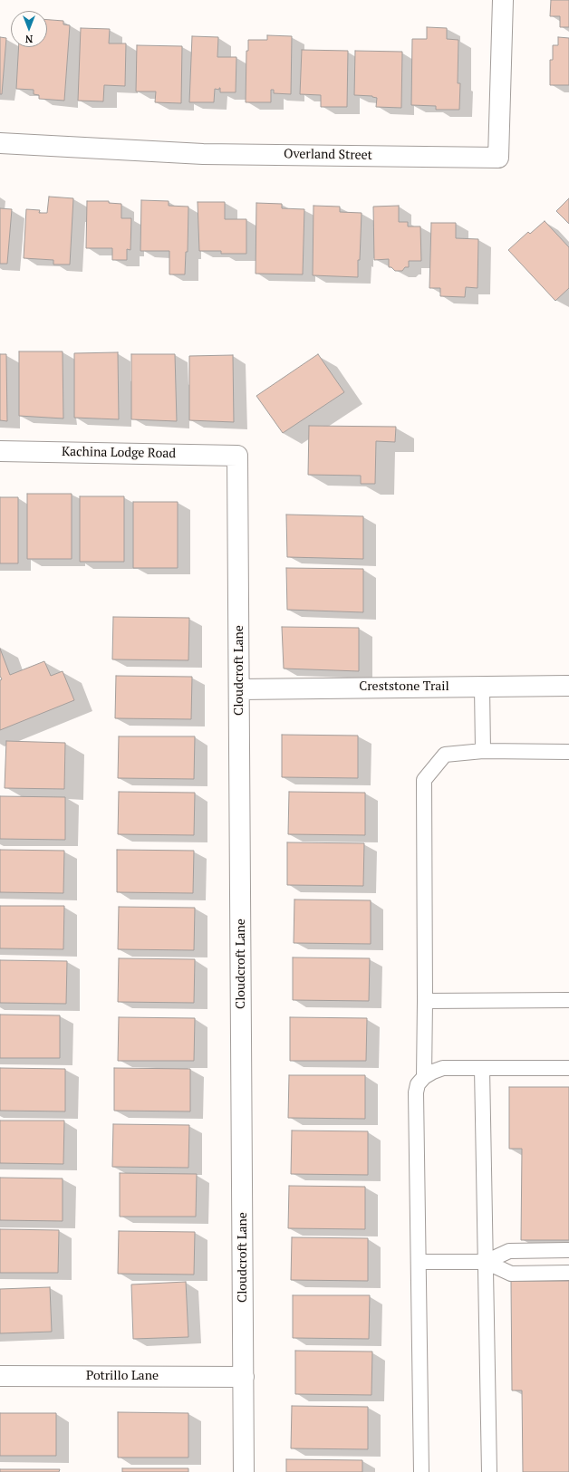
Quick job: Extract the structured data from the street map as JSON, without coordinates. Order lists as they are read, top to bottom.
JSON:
{
  "streets": {
    "street": [
      "Overland Street",
      "Kachina Lodge Road",
      "Cloudcroft Lane",
      "Creststone Trail",
      "Potrillo Lane"
    ]
  },
  "crossings": [
    ["Kachina Lodge Road", "Cloudcroft Lane"],
    ["Cloudcroft Lane", "Creststone Trail"],
    ["Cloudcroft Lane", "Potrillo Lane"]
  ],
  "north": "bottom"
}
